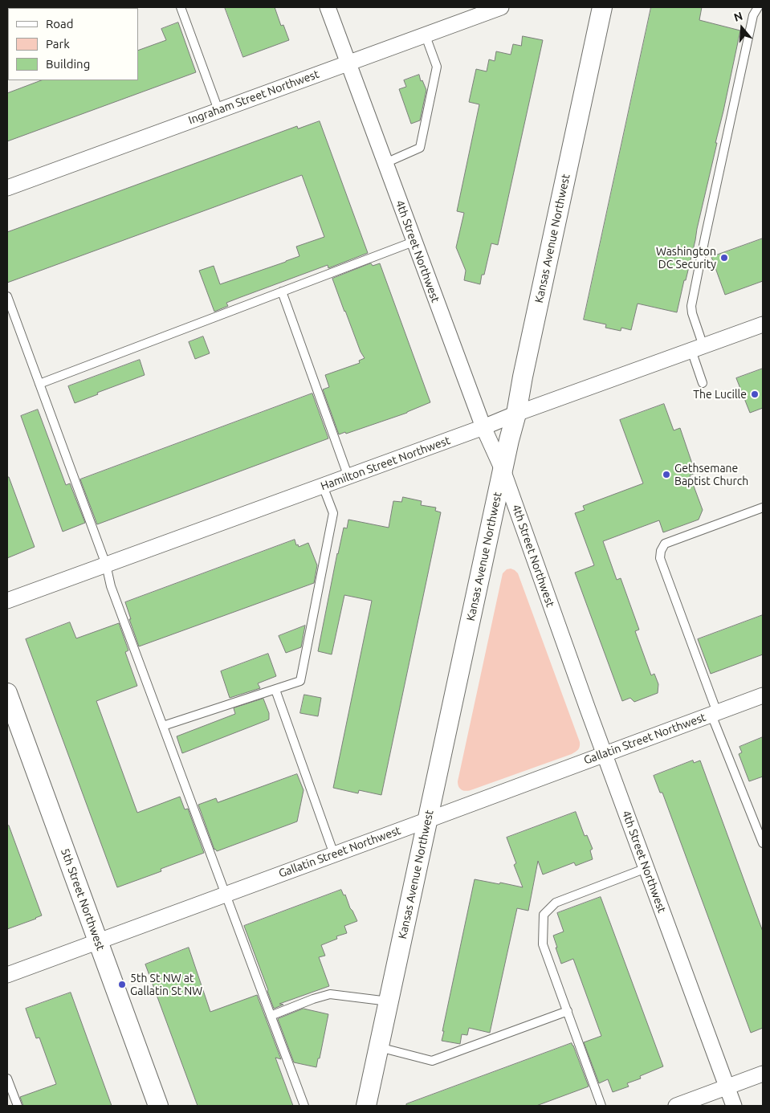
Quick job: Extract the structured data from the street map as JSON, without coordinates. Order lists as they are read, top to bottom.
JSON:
{
  "streets": {
    "street": [
      "Ingraham Street Northwest",
      "Kansas Avenue Northwest",
      "4th Street Northwest",
      "Hamilton Street Northwest",
      "Gallatin Street Northwest",
      "5th Street Northwest"
    ]
  },
  "crossings": [
    ["Ingraham Street Northwest", "4th Street Northwest"],
    ["Kansas Avenue Northwest", "4th Street Northwest"],
    ["Kansas Avenue Northwest", "Hamilton Street Northwest"],
    ["Kansas Avenue Northwest", "Gallatin Street Northwest"],
    ["4th Street Northwest", "Hamilton Street Northwest"],
    ["4th Street Northwest", "Gallatin Street Northwest"],
    ["Gallatin Street Northwest", "5th Street Northwest"]
  ],
  "places": [
    "Washington DC Security",
    "The Lucille",
    "Gethsemane Baptist Church",
    "5th St NW at Gallatin St NW"
  ],
  "legend": ["Road", "Park", "Building"],
  "north": "top"
}
